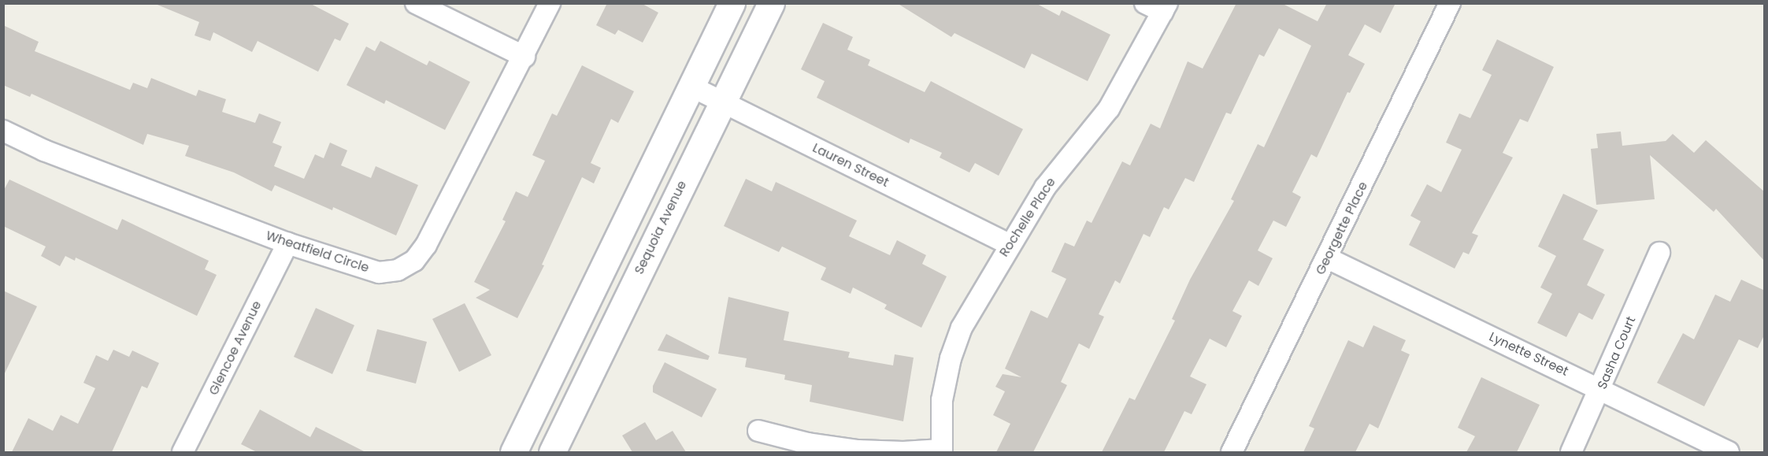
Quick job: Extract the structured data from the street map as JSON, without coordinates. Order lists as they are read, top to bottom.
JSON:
{
  "streets": {
    "main road": ["Sequoia Avenue"],
    "street": [
      "Lauren Street",
      "Rochelle Place",
      "Georgette Place",
      "Wheatfield Circle",
      "Glencoe Avenue",
      "Sasha Court",
      "Lynette Street"
    ]
  },
  "crossings": [
    ["Lauren Street", "Rochelle Place"],
    ["Lauren Street", "Sequoia Avenue"],
    ["Georgette Place", "Lynette Street"],
    ["Wheatfield Circle", "Glencoe Avenue"],
    ["Sasha Court", "Lynette Street"]
  ]
}
